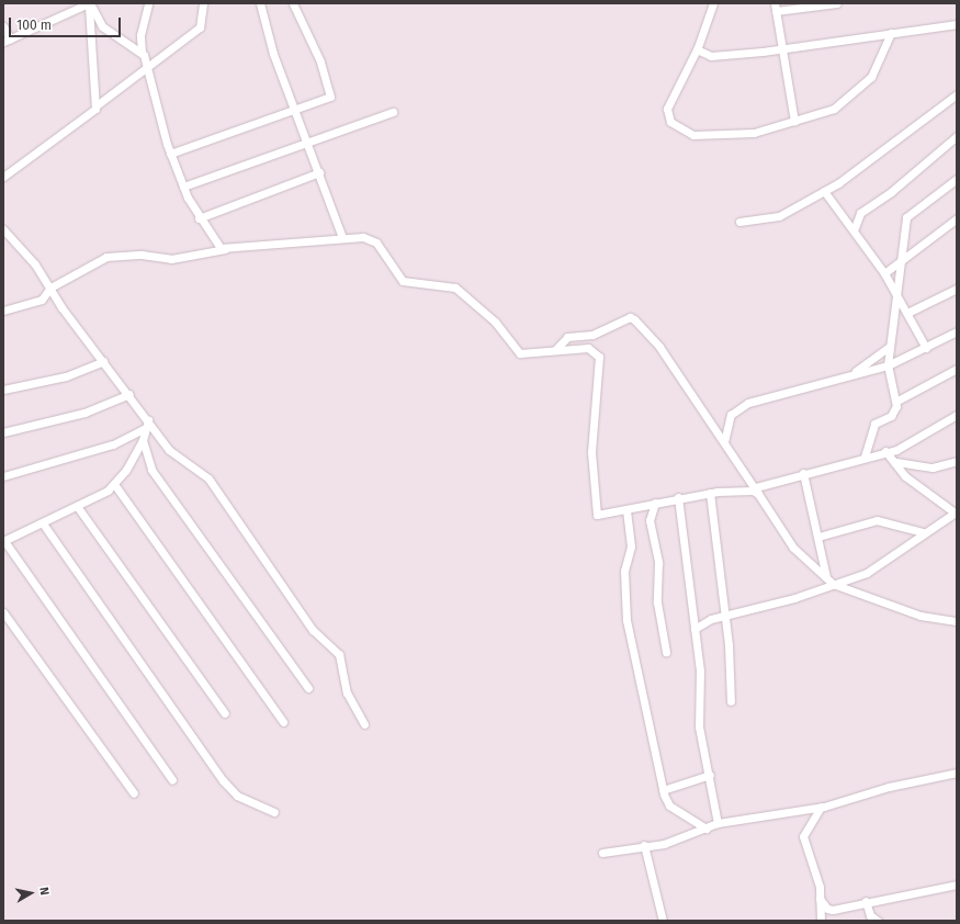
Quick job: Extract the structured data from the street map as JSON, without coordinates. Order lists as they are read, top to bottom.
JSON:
{
  "scale_bar": "100 m",
  "north": "right"
}
